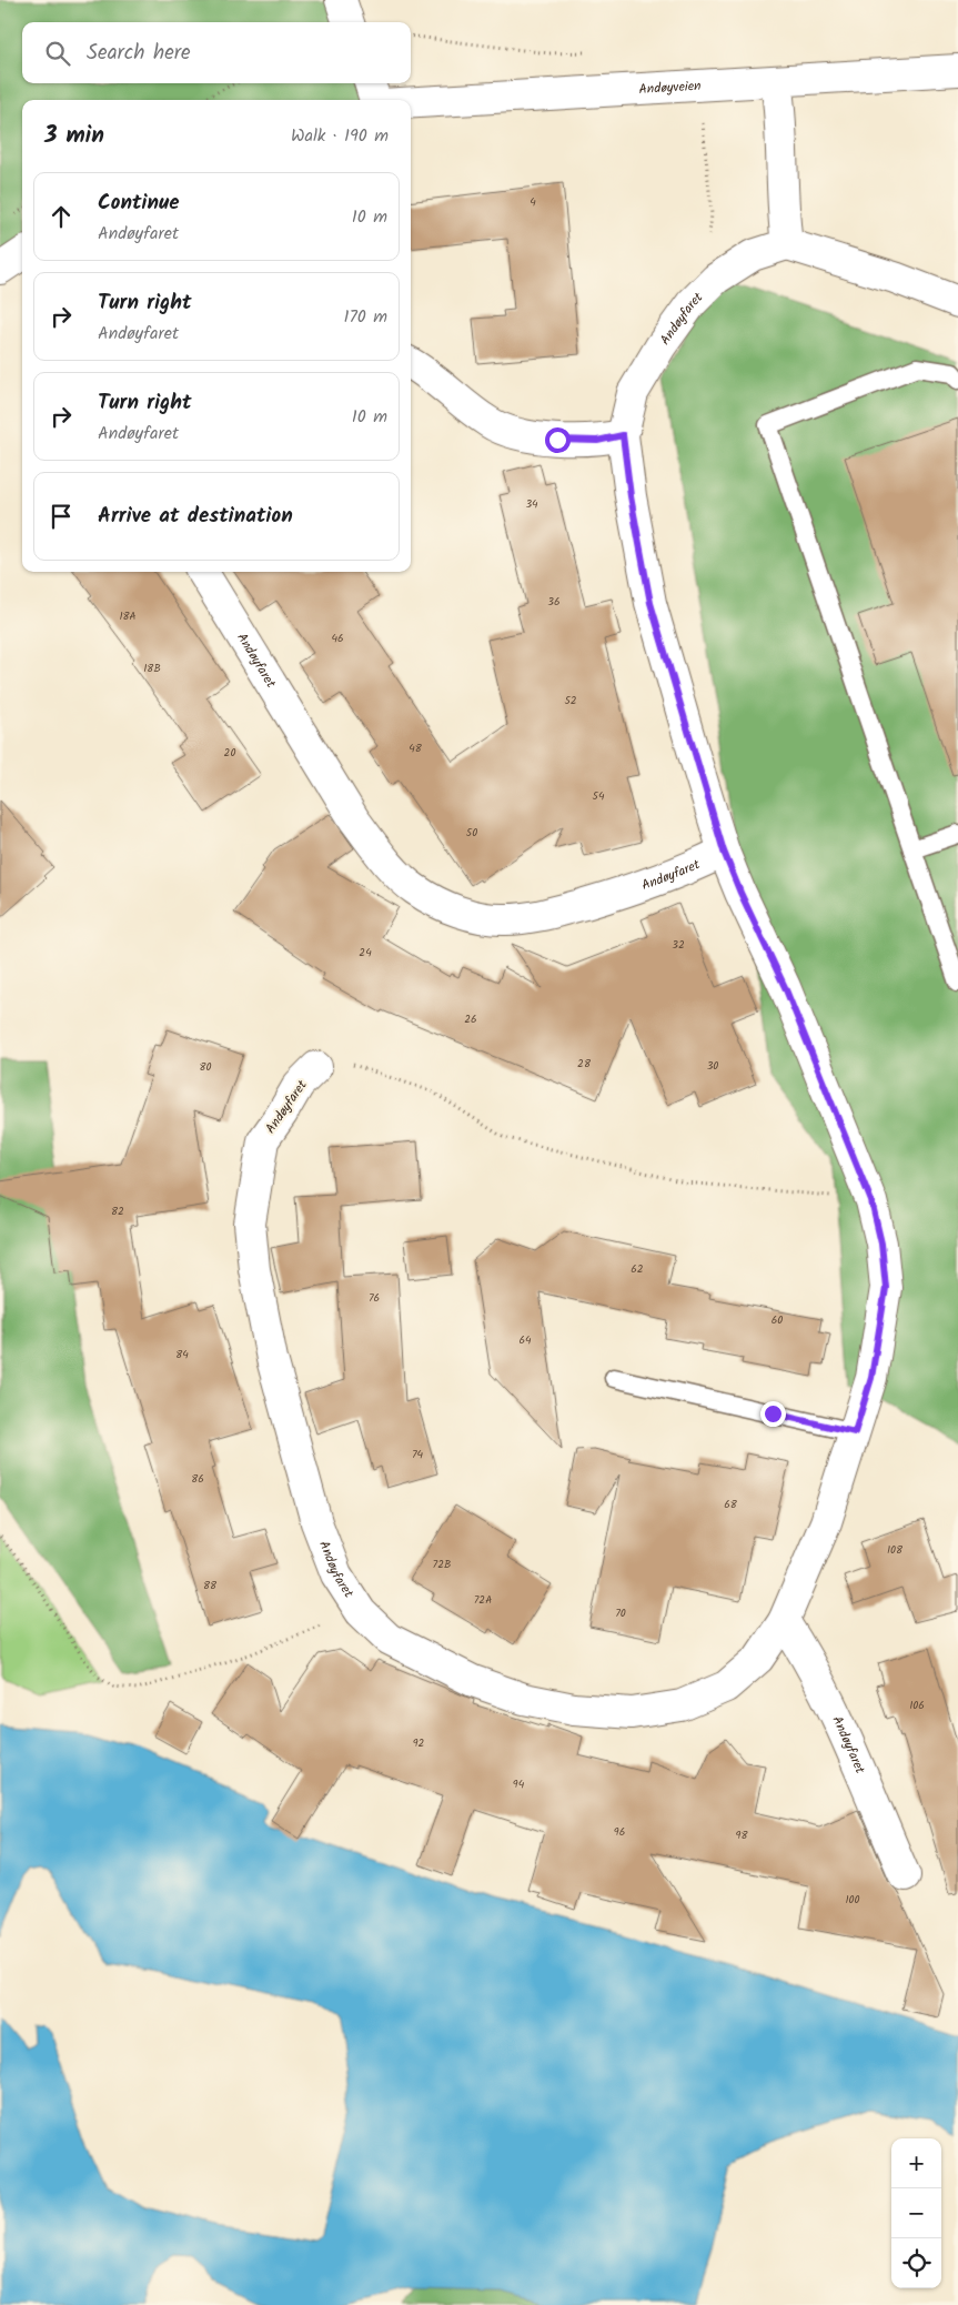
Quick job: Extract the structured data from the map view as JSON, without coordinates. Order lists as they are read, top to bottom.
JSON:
{
  "streets": {
    "street": ["Andøyveien", "Andøyfaret"]
  },
  "house_numbers": [
    "4",
    "34",
    "36",
    "18A",
    "46",
    "18B",
    "52",
    "48",
    "20",
    "54",
    "50",
    "32",
    "24",
    "26",
    "28",
    "30",
    "80",
    "82",
    "62",
    "76",
    "60",
    "64",
    "84",
    "74",
    "86",
    "68",
    "108",
    "72B",
    "88",
    "72A",
    "70",
    "106",
    "92",
    "94",
    "96",
    "98",
    "100"
  ],
  "page": {
    "search": "Search here",
    "heading": ["3 min", "Walk · 190 m"],
    "list": [
      ["Continue", "Andøyfaret", "10 m"],
      ["Turn right", "Andøyfaret", "170 m"],
      ["Turn right", "Andøyfaret", "10 m"],
      "Arrive at destination"
    ],
    "map_buttons": ["+", "−"]
  }
}
